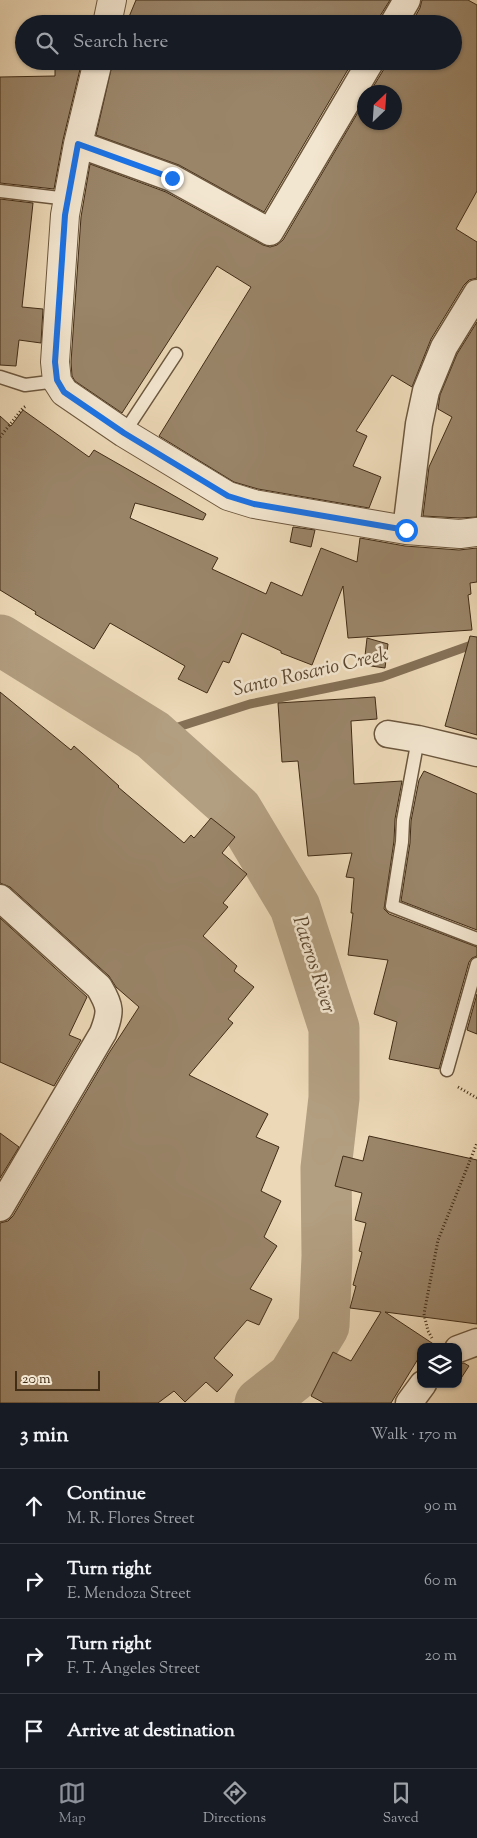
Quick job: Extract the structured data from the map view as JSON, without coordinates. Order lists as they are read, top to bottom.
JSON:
{
  "water": ["Santo Rosario Creek", "Pateros River"],
  "scale_bar": "20 m",
  "north": "top right",
  "page": {
    "search": "Search here",
    "scale": "20 m",
    "heading": ["3 min", "Walk · 170 m"],
    "list": [
      ["Continue", "M. R. Flores Street", "90 m"],
      ["Turn right", "E. Mendoza Street", "60 m"],
      ["Turn right", "F. T. Angeles Street", "20 m"],
      "Arrive at destination"
    ],
    "nav": ["Map", "Directions", "Saved"]
  }
}
